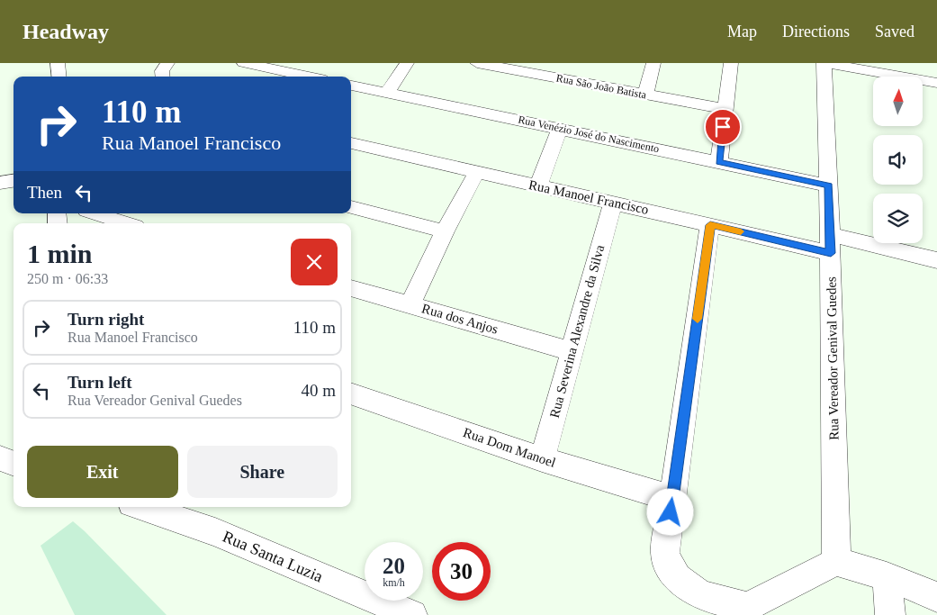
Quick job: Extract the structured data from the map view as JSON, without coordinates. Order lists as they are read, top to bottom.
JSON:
{
  "streets": {
    "street": [
      "Rua São João Batista",
      "Rua Venézio José do Nascimento",
      "Rua Manoel Francisco",
      "Rua dos Anjos",
      "Rua Severina Alexandre da Silva",
      "Rua Vereador Genival Guedes",
      "Rua Dom Manoel",
      "Rua Santa Luzia"
    ]
  },
  "crossings": [
    ["Rua Venézio José do Nascimento", "Rua Vereador Genival Guedes"],
    ["Rua Manoel Francisco", "Rua Severina Alexandre da Silva"],
    ["Rua Manoel Francisco", "Rua Vereador Genival Guedes"],
    ["Rua dos Anjos", "Rua Severina Alexandre da Silva"],
    ["Rua Severina Alexandre da Silva", "Rua Dom Manoel"]
  ],
  "north": "top",
  "page": {
    "header": "Headway",
    "nav": ["Map", "Directions", "Saved"],
    "turn": ["110 m", "Rua Manoel Francisco"],
    "then": "Then",
    "heading": ["1 min", "250 m · 06:33"],
    "list": [
      {
        "name": "Turn right",
        "note": "Rua Manoel Francisco",
        "value": "110 m"
      },
      {
        "name": "Turn left",
        "note": "Rua Vereador Genival Guedes",
        "value": "40 m"
      }
    ],
    "buttons": ["Exit", "Share"],
    "speed": "20 km/h",
    "limit": "30"
  }
}
